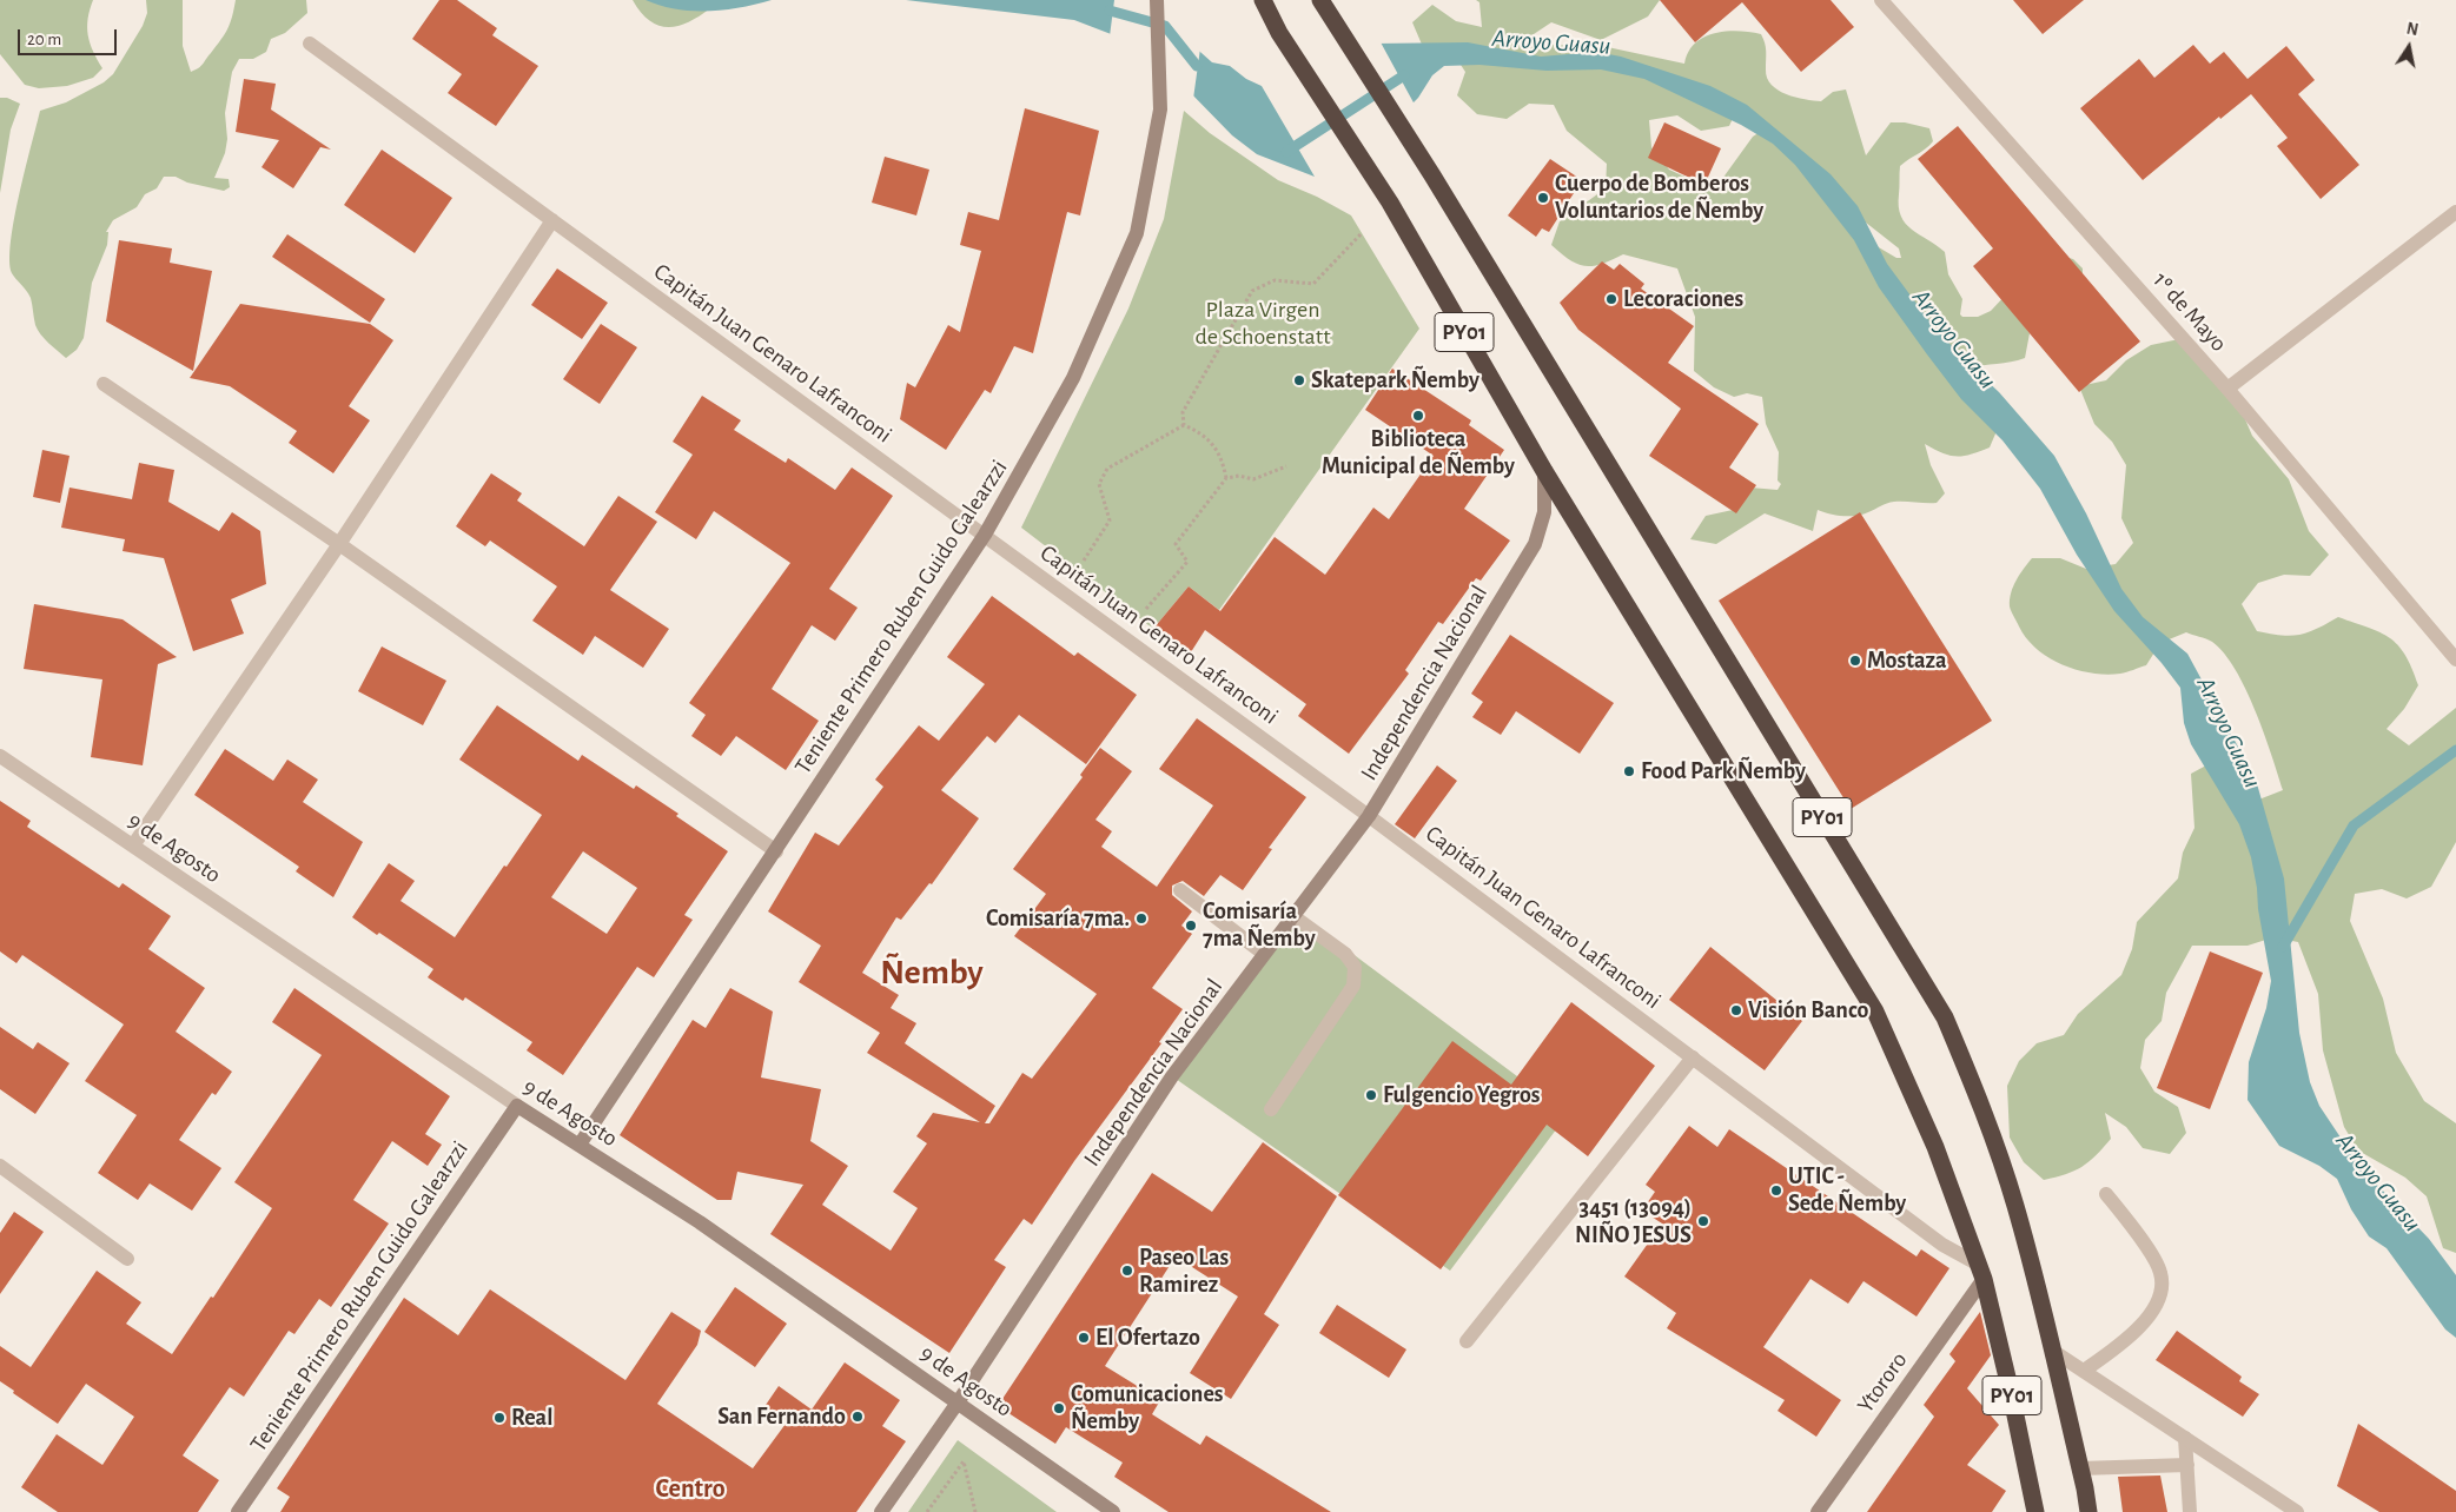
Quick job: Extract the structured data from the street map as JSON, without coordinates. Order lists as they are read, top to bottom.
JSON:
{
  "streets": {
    "highway": ["PY01"],
    "street": [
      "1º de Mayo",
      "Capitán Juan Genaro Lafranconi",
      "Teniente Primero Ruben Guido Galearzzi",
      "Independencia Nacional",
      "9 de Agosto",
      "Ytororo"
    ]
  },
  "crossings": [
    ["PY01", "Capitán Juan Genaro Lafranconi"],
    ["PY01", "Independencia Nacional"],
    ["PY01", "Ytororo"],
    ["Capitán Juan Genaro Lafranconi", "Teniente Primero Ruben Guido Galearzzi"],
    ["Capitán Juan Genaro Lafranconi", "Independencia Nacional"],
    ["Capitán Juan Genaro Lafranconi", "Ytororo"],
    ["Teniente Primero Ruben Guido Galearzzi", "9 de Agosto"],
    ["Independencia Nacional", "9 de Agosto"]
  ],
  "districts": ["Ñemby", "Centro"],
  "water": ["Arroyo Guasu"],
  "parks": ["Plaza Virgen de Schoenstatt"],
  "places": [
    "Cuerpo de Bomberos Voluntarios de Ñemby",
    "Lecoraciones",
    "Skatepark Ñemby",
    "Biblioteca Municipal de Ñemby",
    "Mostaza",
    "Food Park Ñemby",
    "Comisaría 7ma.",
    "Comisaría 7ma Ñemby",
    "Visión Banco",
    "Fulgencio Yegros",
    "UTIC - Sede Ñemby",
    "3451 (13094) NIÑO JESUS",
    "Paseo Las Ramirez",
    "El Ofertazo",
    "Comunicaciones Ñemby",
    "San Fernando",
    "Real"
  ],
  "scale_bar": "20 m",
  "north": "top"
}
